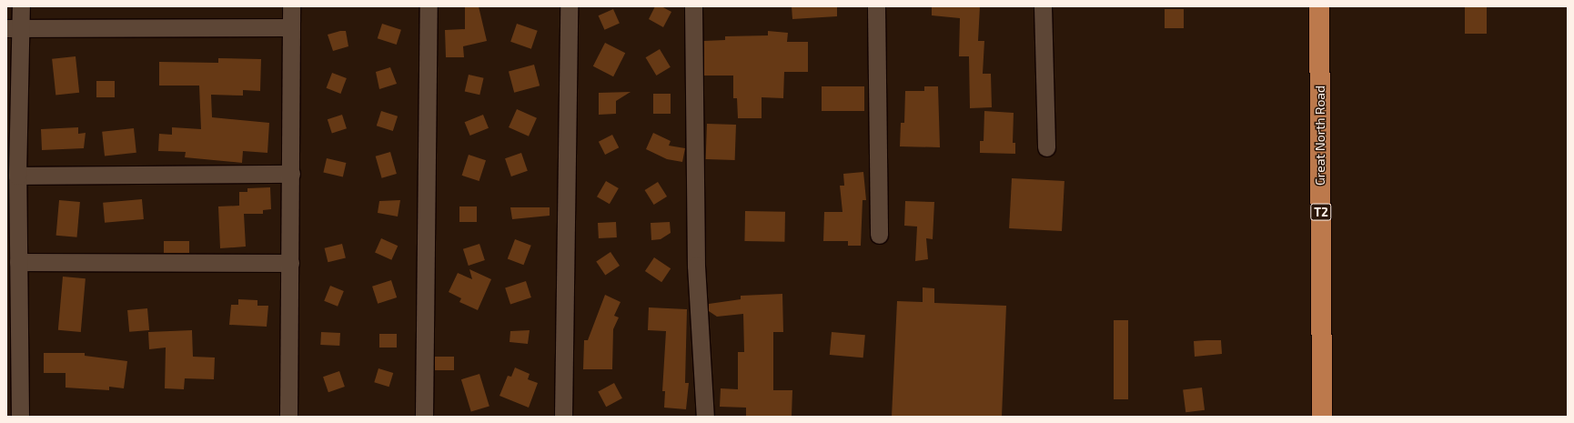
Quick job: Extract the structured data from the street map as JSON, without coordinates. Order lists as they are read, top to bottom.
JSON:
{
  "streets": {
    "highway": ["Great North Road", "T2"]
  }
}
